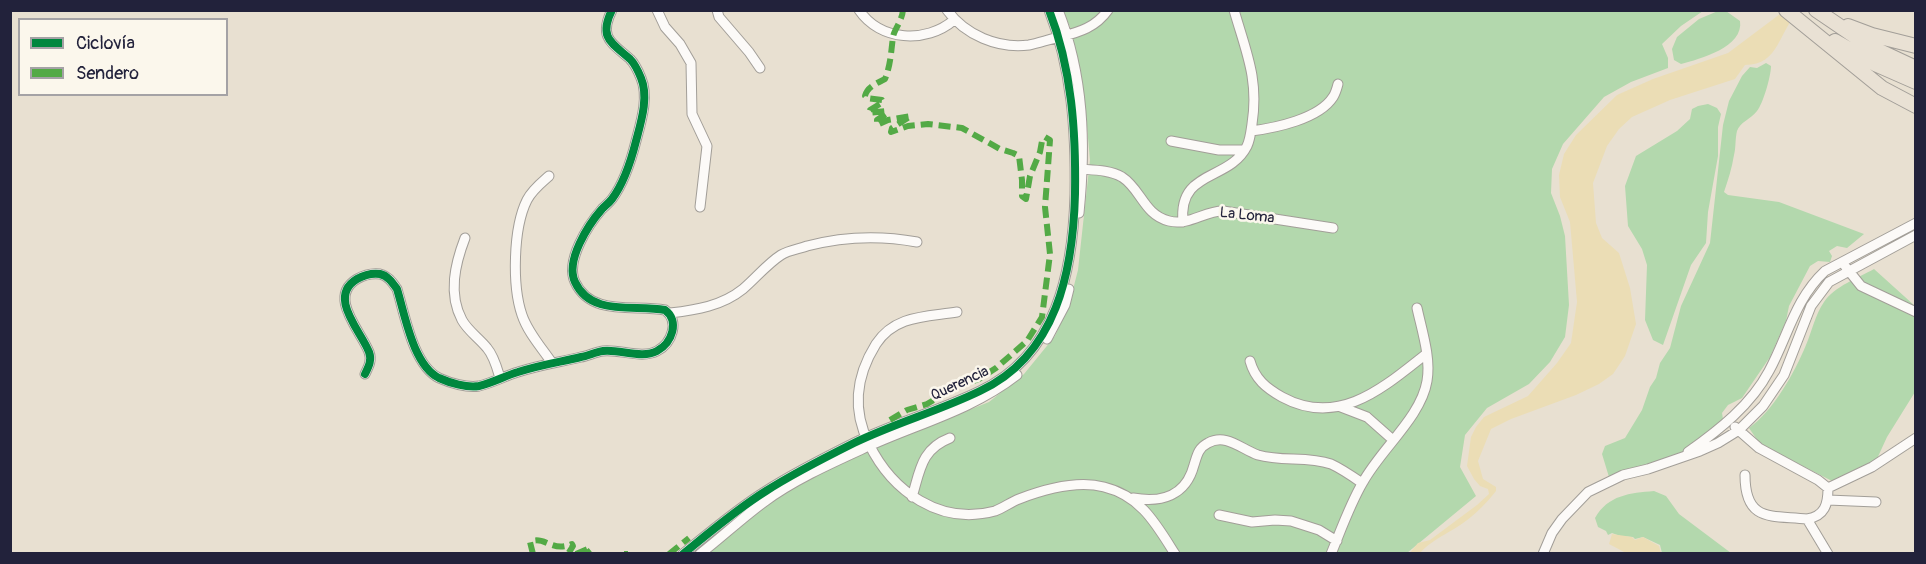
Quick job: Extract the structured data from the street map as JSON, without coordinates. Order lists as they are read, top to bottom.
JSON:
{
  "streets": {
    "street": ["La Loma", "Querencia"]
  },
  "legend": ["Ciclovía", "Sendero"]
}
